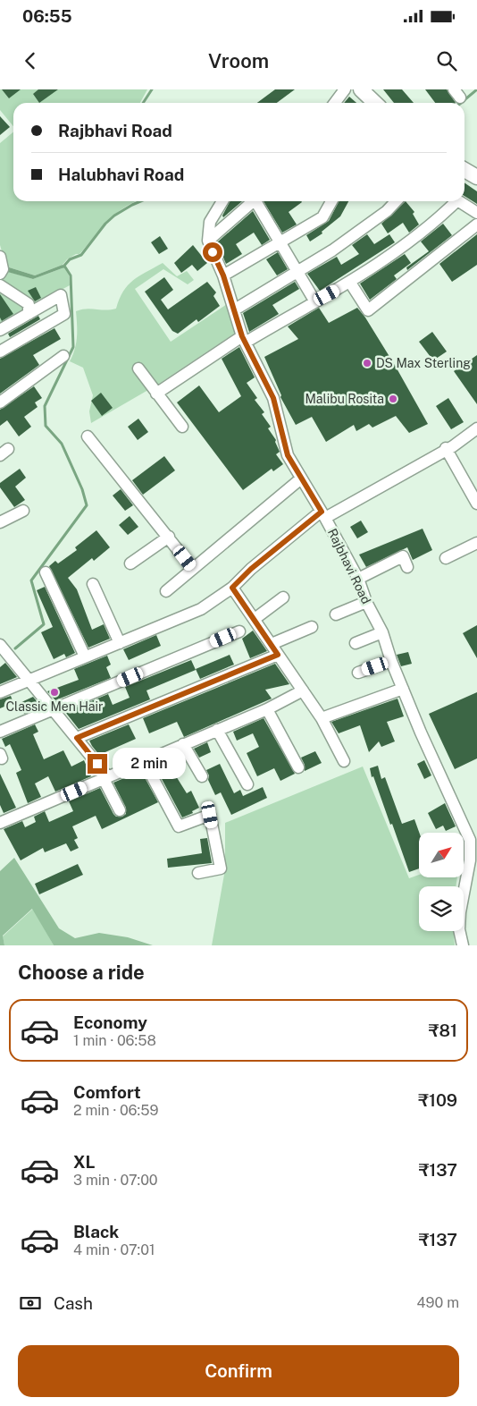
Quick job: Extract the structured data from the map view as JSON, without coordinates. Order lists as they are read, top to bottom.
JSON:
{
  "streets": {
    "street": ["Rajbhavi Road"]
  },
  "places": ["DS Max Sterling", "Malibu Rosita", "Classic Men Hair"],
  "north": "top right",
  "page": {
    "status": "06:55",
    "header": "Vroom",
    "banner": ["Rajbhavi Road", "Halubhavi Road"],
    "bubble": "2 min",
    "heading": "Choose a ride",
    "list": [
      {
        "name": "Economy",
        "note": "1 min · 06:58",
        "value": "₹81"
      },
      {
        "name": "Comfort",
        "note": "2 min · 06:59",
        "value": "₹109"
      },
      {
        "name": "XL",
        "note": "3 min · 07:00",
        "value": "₹137"
      },
      {
        "name": "Black",
        "note": "4 min · 07:01",
        "value": "₹137"
      }
    ],
    "pay": ["Cash", "490 m"],
    "buttons": "Confirm"
  }
}
